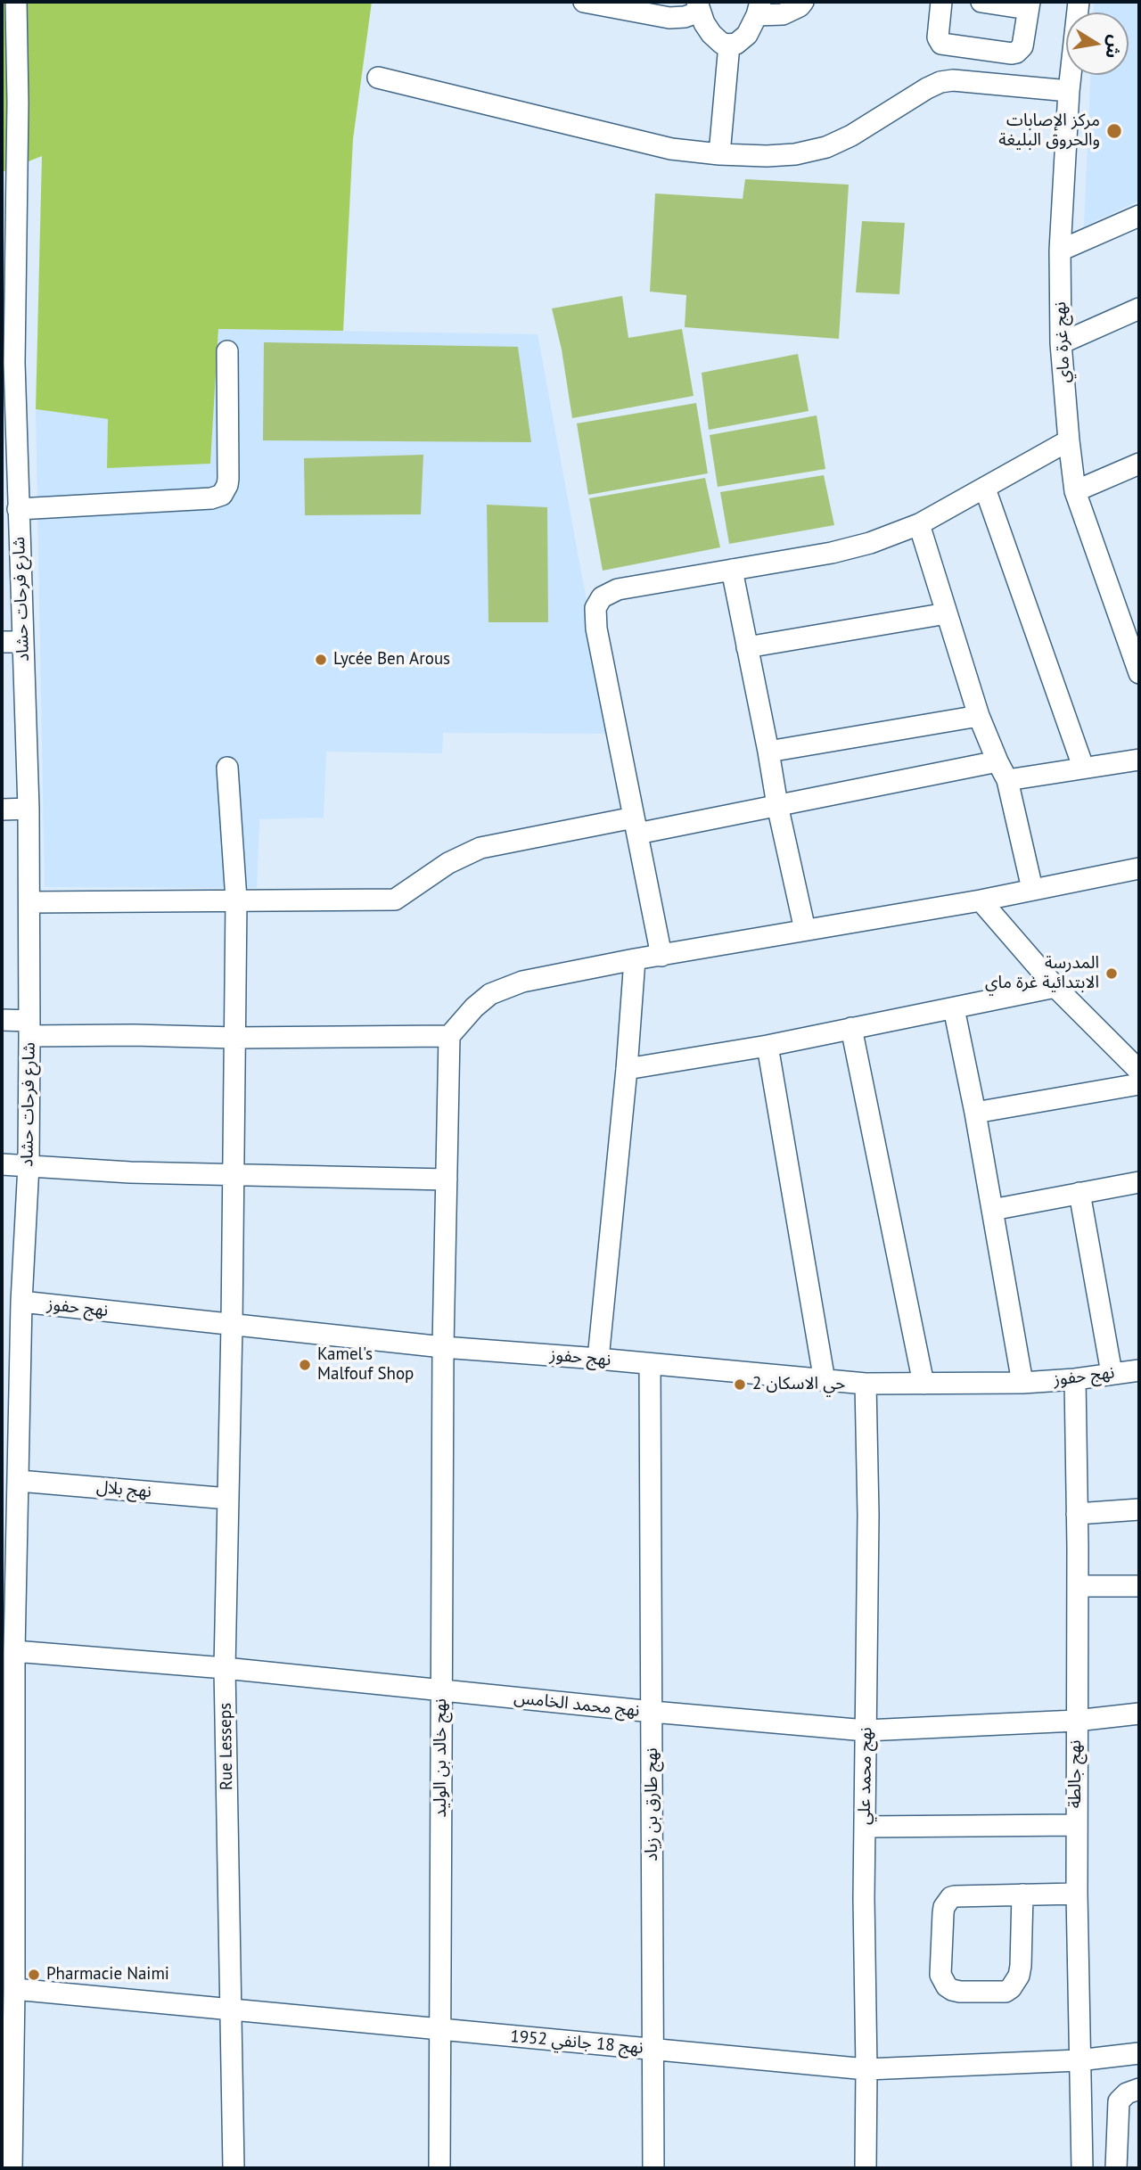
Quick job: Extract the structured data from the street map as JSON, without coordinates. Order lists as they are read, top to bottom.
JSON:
{
  "streets": {
    "street": [
      "نهج غرة ماي",
      "شارع فرحات حشاد",
      "نهج حفوز",
      "نهج بلال",
      "نهج محمد الخامس",
      "Rue Lesseps",
      "نهج خالد بن الوليد",
      "نهج جالطة",
      "نهج محمد علي",
      "نهج طارق بن زياد",
      "نهج 18 جانفي 1952"
    ]
  },
  "crossings": [
    ["شارع فرحات حشاد", "نهج حفوز"],
    ["شارع فرحات حشاد", "نهج بلال"],
    ["شارع فرحات حشاد", "نهج محمد الخامس"],
    ["شارع فرحات حشاد", "نهج 18 جانفي 1952"],
    ["نهج حفوز", "Rue Lesseps"],
    ["نهج حفوز", "نهج خالد بن الوليد"],
    ["نهج حفوز", "نهج جالطة"],
    ["نهج حفوز", "نهج محمد علي"],
    ["نهج حفوز", "نهج طارق بن زياد"],
    ["نهج بلال", "Rue Lesseps"],
    ["نهج محمد الخامس", "Rue Lesseps"],
    ["نهج محمد الخامس", "نهج خالد بن الوليد"],
    ["نهج محمد الخامس", "نهج جالطة"],
    ["نهج محمد الخامس", "نهج محمد علي"],
    ["نهج محمد الخامس", "نهج طارق بن زياد"],
    ["Rue Lesseps", "نهج 18 جانفي 1952"],
    ["نهج خالد بن الوليد", "نهج 18 جانفي 1952"],
    ["نهج جالطة", "نهج 18 جانفي 1952"],
    ["نهج محمد علي", "نهج 18 جانفي 1952"],
    ["نهج طارق بن زياد", "نهج 18 جانفي 1952"]
  ],
  "places": [
    "مركز الإصابات والحروق البليغة",
    "Lycée Ben Arous",
    "المدرسة الابتدائية غرة ماي",
    "Kamel's Malfouf Shop",
    "حي الاسكان 2",
    "Pharmacie Naimi"
  ],
  "north": "right"
}
